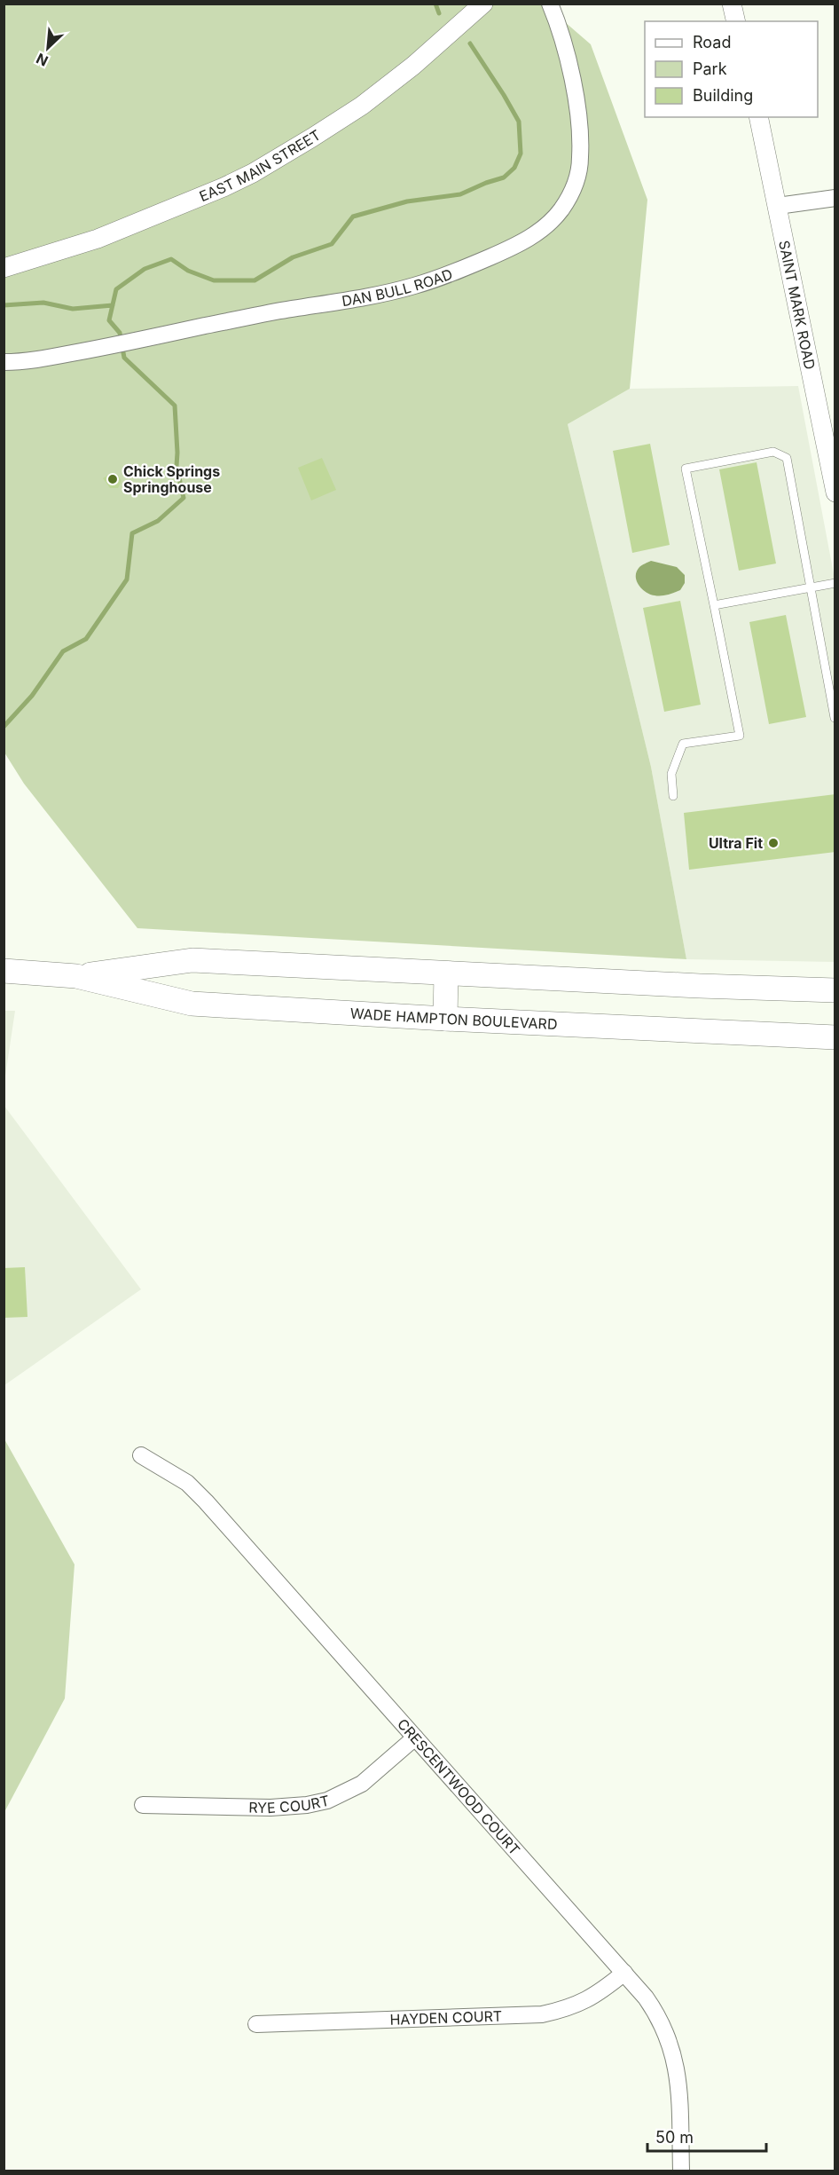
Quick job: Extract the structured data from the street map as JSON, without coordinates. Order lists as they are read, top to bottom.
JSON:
{
  "streets": {
    "main road": ["WADE HAMPTON BOULEVARD"],
    "street": [
      "EAST MAIN STREET",
      "DAN BULL ROAD",
      "SAINT MARK ROAD",
      "CRESCENTWOOD COURT",
      "RYE COURT",
      "HAYDEN COURT"
    ]
  },
  "crossings": [
    ["CRESCENTWOOD COURT", "RYE COURT"],
    ["CRESCENTWOOD COURT", "HAYDEN COURT"]
  ],
  "places": ["Chick Springs Springhouse", "Ultra Fit"],
  "legend": ["Road", "Park", "Building"],
  "scale_bar": "50 m",
  "north": "bottom left"
}
